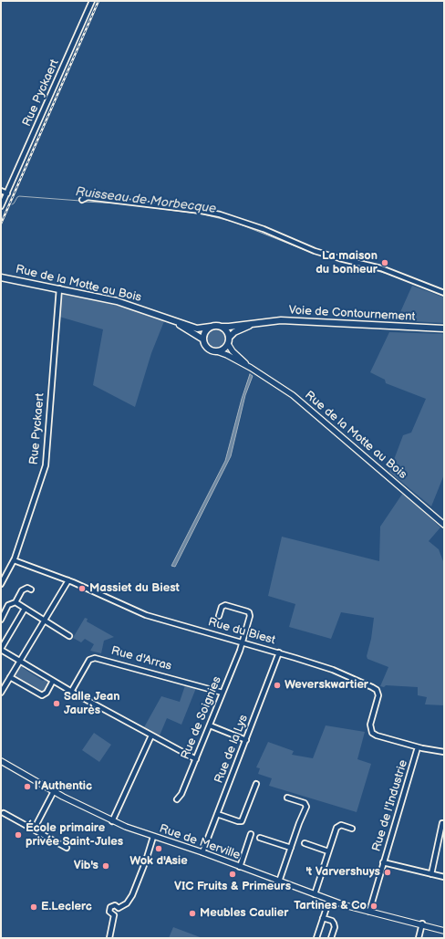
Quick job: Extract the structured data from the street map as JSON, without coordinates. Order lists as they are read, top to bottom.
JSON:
{
  "streets": {
    "main road": ["Rue de la Motte au Bois", "Voie de Contournement"],
    "street": [
      "Rue Pyckaert",
      "Rue du Biest",
      "Rue d'Arras",
      "Rue de Soignies",
      "Rue de la Lys",
      "Rue de l'Industrie",
      "Rue de Merville"
    ]
  },
  "crossings": [
    ["Rue Pyckaert", "Rue de la Motte au Bois"],
    ["Rue Pyckaert", "Rue du Biest"],
    ["Rue du Biest", "Rue de Soignies"],
    ["Rue du Biest", "Rue de la Lys"],
    ["Rue du Biest", "Rue de l'Industrie"],
    ["Rue d'Arras", "Rue de Soignies"],
    ["Rue de la Lys", "Rue de Merville"],
    ["Rue de l'Industrie", "Rue de Merville"]
  ],
  "water": ["Ruisseau de Morbecque"],
  "places": [
    "La maison du bonheur",
    "Massiet du Biest",
    "Weverskwartier",
    "Salle Jean Jaurès",
    "l’Authentic",
    "École primaire privée Saint-Jules",
    "Wok d'Asie",
    "Vib's",
    "'t Varvershuys",
    "VIC Fruits & Primeurs",
    "Tartines & Co",
    "E.Leclerc",
    "Meubles Caulier"
  ]
}
